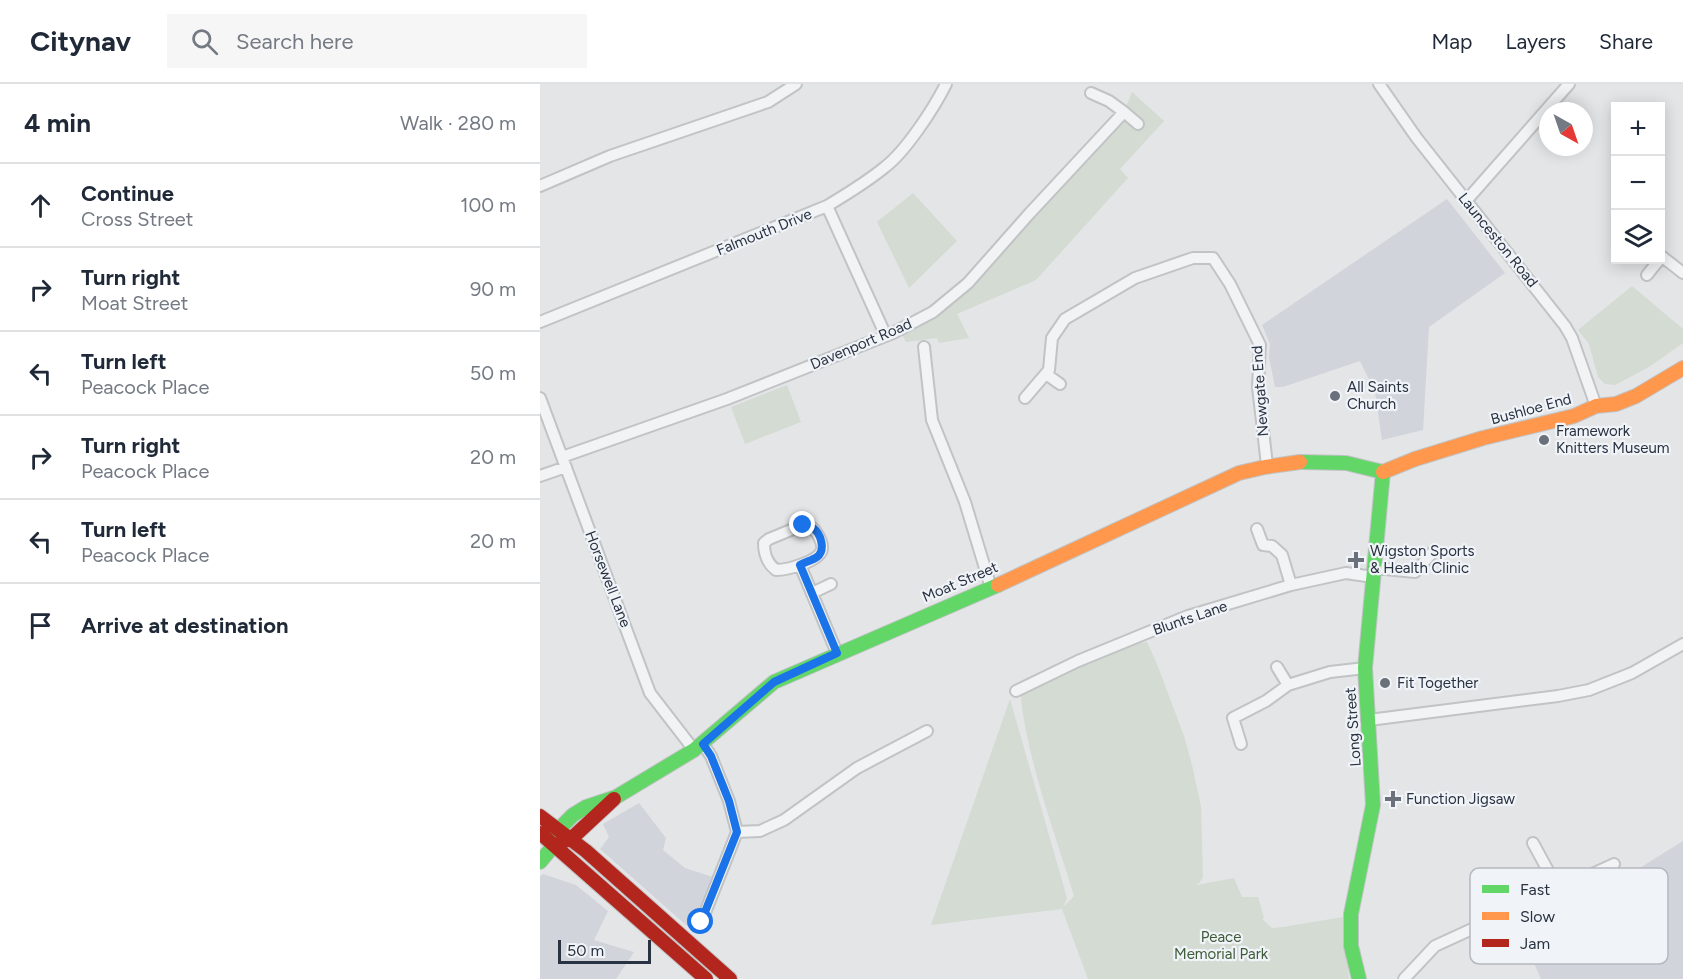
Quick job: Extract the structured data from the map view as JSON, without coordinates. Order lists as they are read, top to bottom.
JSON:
{
  "streets": {
    "main road": ["Bushloe End", "Moat Street", "Long Street"],
    "street": [
      "Falmouth Drive",
      "Launceston Road",
      "Davenport Road",
      "Newgate End",
      "Horsewell Lane",
      "Blunts Lane"
    ]
  },
  "crossings": [
    ["Launceston Road", "Bushloe End"],
    ["Davenport Road", "Horsewell Lane"],
    ["Newgate End", "Moat Street"],
    ["Bushloe End", "Moat Street"],
    ["Bushloe End", "Long Street"],
    ["Horsewell Lane", "Moat Street"],
    ["Moat Street", "Long Street"],
    ["Blunts Lane", "Long Street"]
  ],
  "parks": ["Peace Memorial Park"],
  "places": {
    "other": ["All Saints Church", "Framework Knitters Museum", "Fit Together"],
    "health": ["Wigston Sports & Health Clinic", "Function Jigsaw"]
  },
  "legend": ["Fast", "Slow", "Jam"],
  "scale_bar": "50 m",
  "north": "bottom right",
  "page": {
    "header": "Citynav",
    "search": "Search here",
    "nav": ["Map", "Layers", "Share"],
    "heading": ["4 min", "Walk · 280 m"],
    "map_buttons": ["+", "−"],
    "list": [
      ["Continue", "Cross Street", "100 m"],
      ["Turn right", "Moat Street", "90 m"],
      ["Turn left", "Peacock Place", "50 m"],
      ["Turn right", "Peacock Place", "20 m"],
      ["Turn left", "Peacock Place", "20 m"],
      "Arrive at destination"
    ],
    "scale": "50 m"
  }
}
